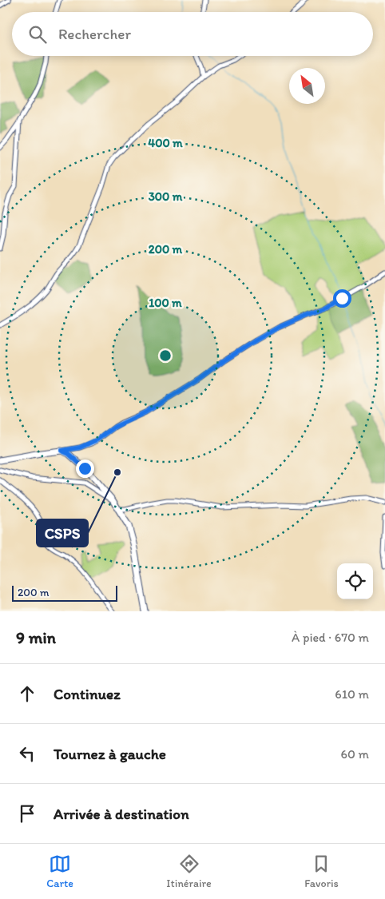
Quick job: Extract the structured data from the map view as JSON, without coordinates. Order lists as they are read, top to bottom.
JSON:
{
  "places": ["CSPS"],
  "scale_bar": "200 m",
  "north": "top left",
  "page": {
    "search": "Rechercher",
    "scale": "200 m",
    "heading": ["9 min", "À pied · 670 m"],
    "list": [
      ["Continuez", "610 m"],
      ["Tournez à gauche", "60 m"],
      "Arrivée à destination"
    ],
    "nav": ["Carte", "Itinéraire", "Favoris"]
  },
  "rings": [
    "400 m",
    "300 m",
    "200 m",
    "100 m"
  ]
}
